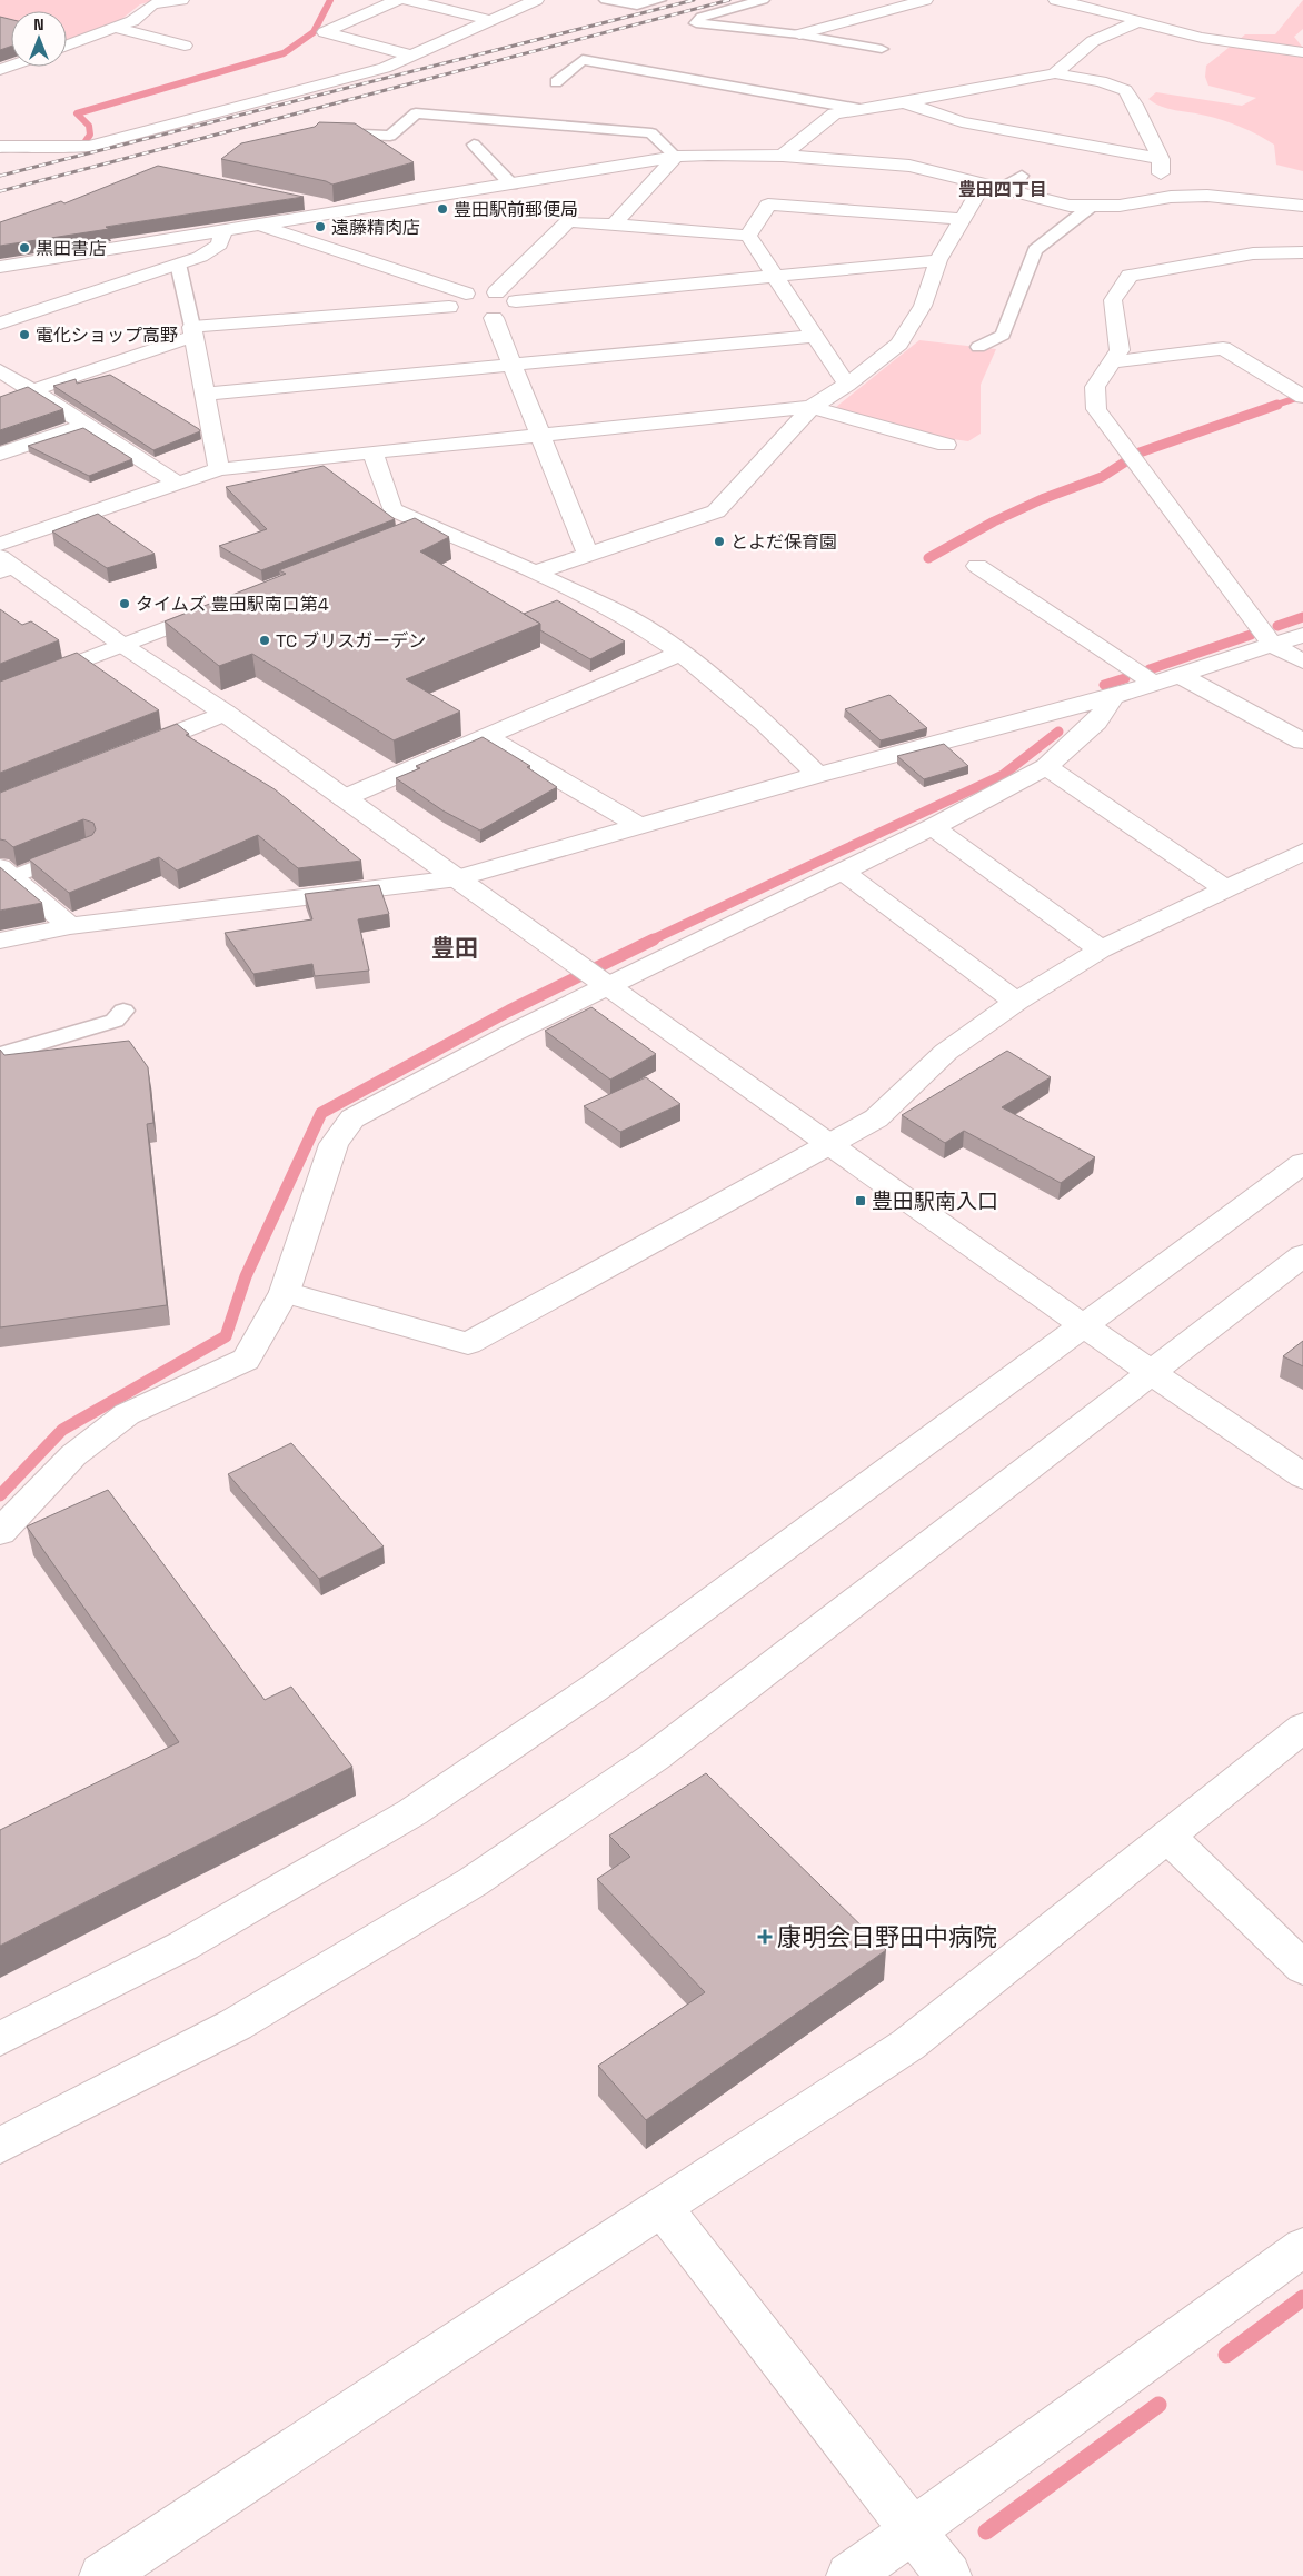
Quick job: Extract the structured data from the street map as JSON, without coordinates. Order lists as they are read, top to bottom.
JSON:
{
  "districts": ["豊田四丁目", "豊田"],
  "places": {
    "other": [
      "豊田駅前郵便局",
      "遠藤精肉店",
      "黒田書店",
      "電化ショップ高野",
      "とよだ保育園",
      "タイムズ 豊田駅南口第4",
      "TC ブリスガーデン"
    ],
    "transit": ["豊田駅南入口"],
    "health": ["康明会日野田中病院"]
  },
  "north": "top"
}
